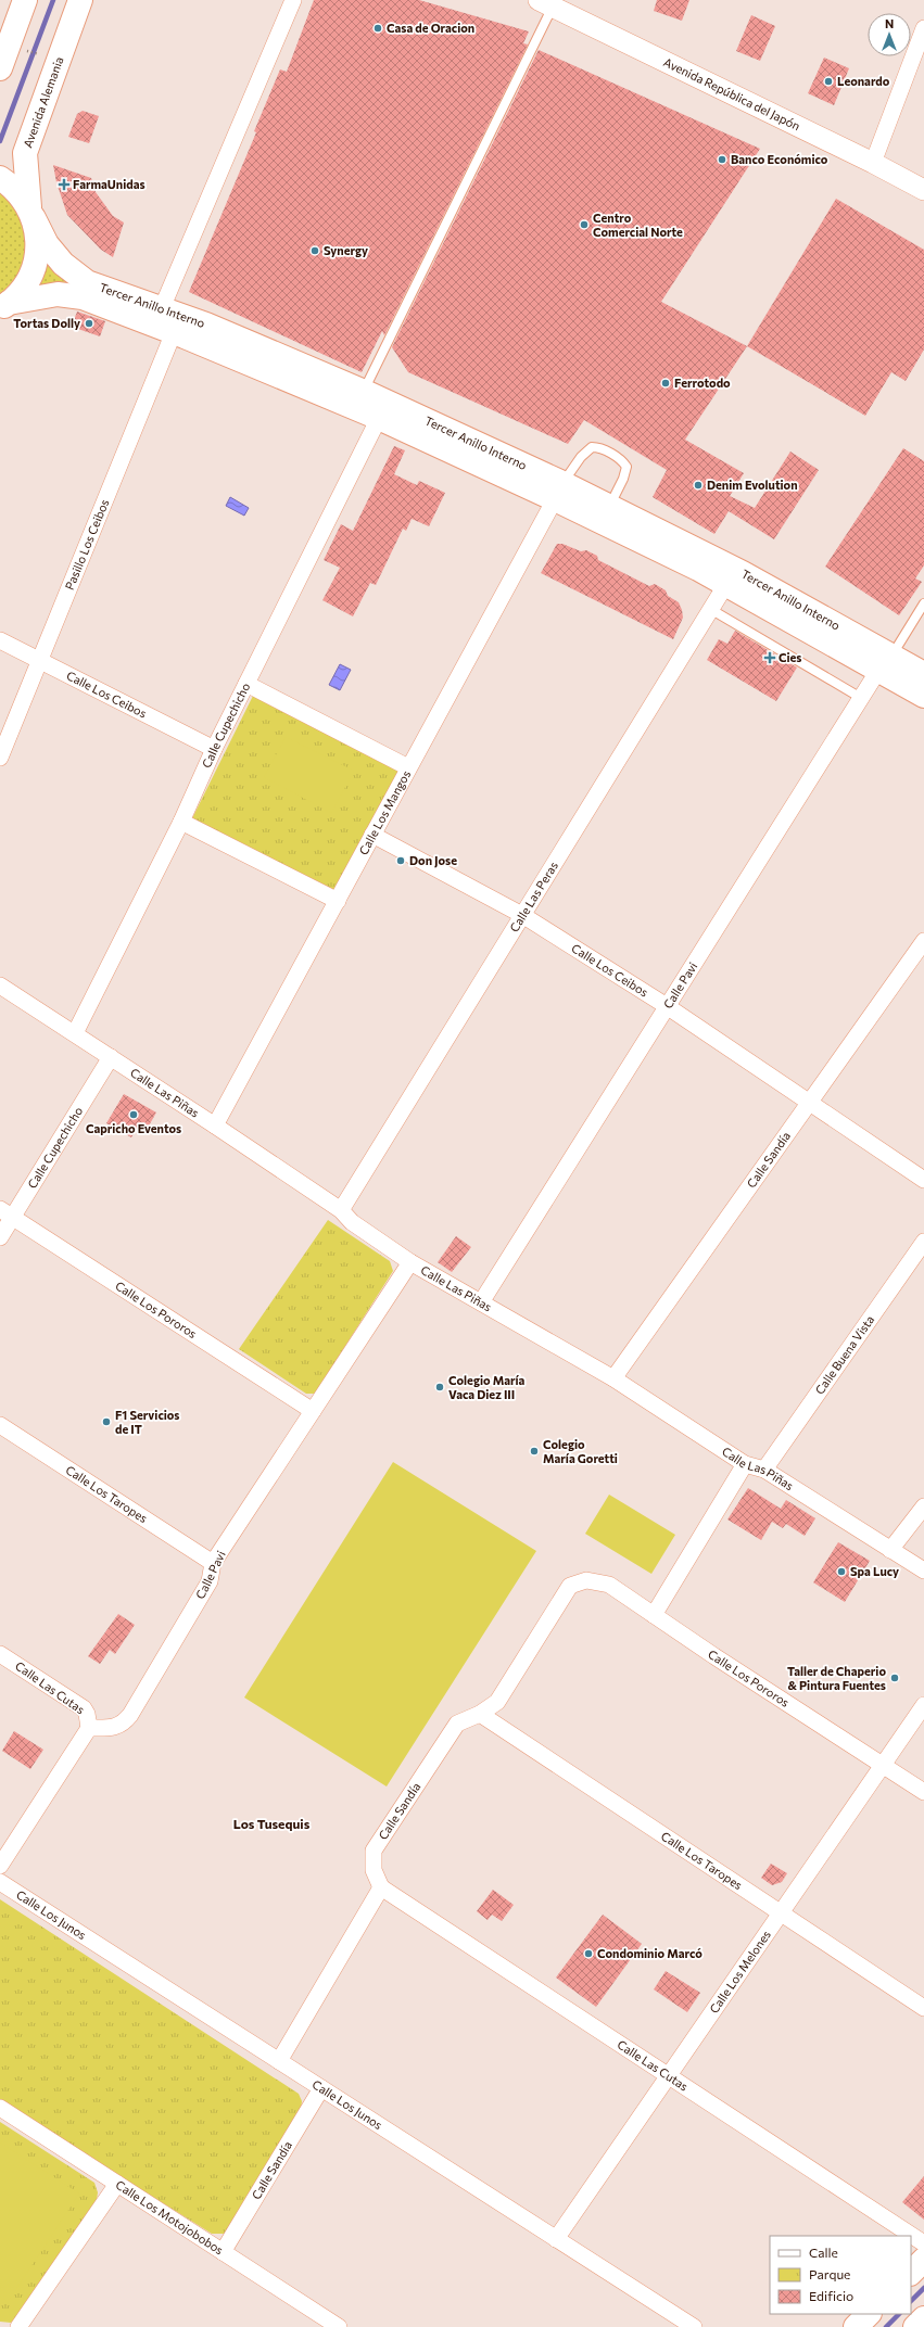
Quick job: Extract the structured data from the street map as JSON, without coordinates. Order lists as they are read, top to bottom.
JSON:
{
  "streets": {
    "main road": ["Avenida Alemania", "Tercer Anillo Interno"],
    "street": [
      "Avenida República del Japón",
      "Pasillo Los Ceibos",
      "Calle Los Ceibos",
      "Calle Cupechicho",
      "Calle Los Mangos",
      "Calle Las Peras",
      "Calle Pavi",
      "Calle Las Piñas",
      "Calle Sandía",
      "Calle Los Pororos",
      "Calle Buena Vista",
      "Calle Los Taropes",
      "Calle Las Cutas",
      "Calle Los Junos",
      "Calle Los Melones",
      "Calle Los Motojobobos"
    ]
  },
  "crossings": [
    ["Avenida Alemania", "Tercer Anillo Interno"],
    ["Tercer Anillo Interno", "Pasillo Los Ceibos"],
    ["Tercer Anillo Interno", "Calle Cupechicho"],
    ["Tercer Anillo Interno", "Calle Los Mangos"],
    ["Tercer Anillo Interno", "Calle Las Peras"],
    ["Tercer Anillo Interno", "Calle Pavi"],
    ["Pasillo Los Ceibos", "Calle Los Ceibos"],
    ["Calle Los Ceibos", "Calle Cupechicho"],
    ["Calle Los Ceibos", "Calle Los Mangos"],
    ["Calle Los Ceibos", "Calle Las Peras"],
    ["Calle Los Ceibos", "Calle Pavi"],
    ["Calle Los Ceibos", "Calle Sandía"],
    ["Calle Cupechicho", "Calle Las Piñas"],
    ["Calle Cupechicho", "Calle Los Pororos"],
    ["Calle Los Mangos", "Calle Las Piñas"],
    ["Calle Las Peras", "Calle Las Piñas"],
    ["Calle Pavi", "Calle Las Piñas"],
    ["Calle Pavi", "Calle Los Pororos"],
    ["Calle Pavi", "Calle Los Taropes"],
    ["Calle Pavi", "Calle Las Cutas"],
    ["Calle Las Piñas", "Calle Sandía"],
    ["Calle Las Piñas", "Calle Buena Vista"],
    ["Calle Sandía", "Calle Los Pororos"],
    ["Calle Sandía", "Calle Los Taropes"],
    ["Calle Sandía", "Calle Las Cutas"],
    ["Calle Sandía", "Calle Los Junos"],
    ["Calle Sandía", "Calle Los Motojobobos"],
    ["Calle Los Pororos", "Calle Los Melones"],
    ["Calle Los Taropes", "Calle Los Melones"],
    ["Calle Las Cutas", "Calle Los Melones"],
    ["Calle Los Junos", "Calle Los Melones"]
  ],
  "districts": ["Los Tusequis"],
  "places": {
    "other": [
      "Casa de Oracion",
      "Leonardo",
      "Banco Económico",
      "Centro Comercial Norte",
      "Synergy",
      "Tortas Dolly",
      "Ferrotodo",
      "Denim Evolution",
      "Don Jose",
      "Capricho Eventos",
      "Colegio María Vaca Diez III",
      "F1 Servicios de IT",
      "Colegio María Goretti",
      "Spa Lucy",
      "Taller de Chaperio & Pintura Fuentes",
      "Condominio Marcó"
    ],
    "health": ["FarmaUnidas", "Cies"]
  },
  "legend": ["Calle", "Parque", "Edificio"],
  "north": "top"
}
